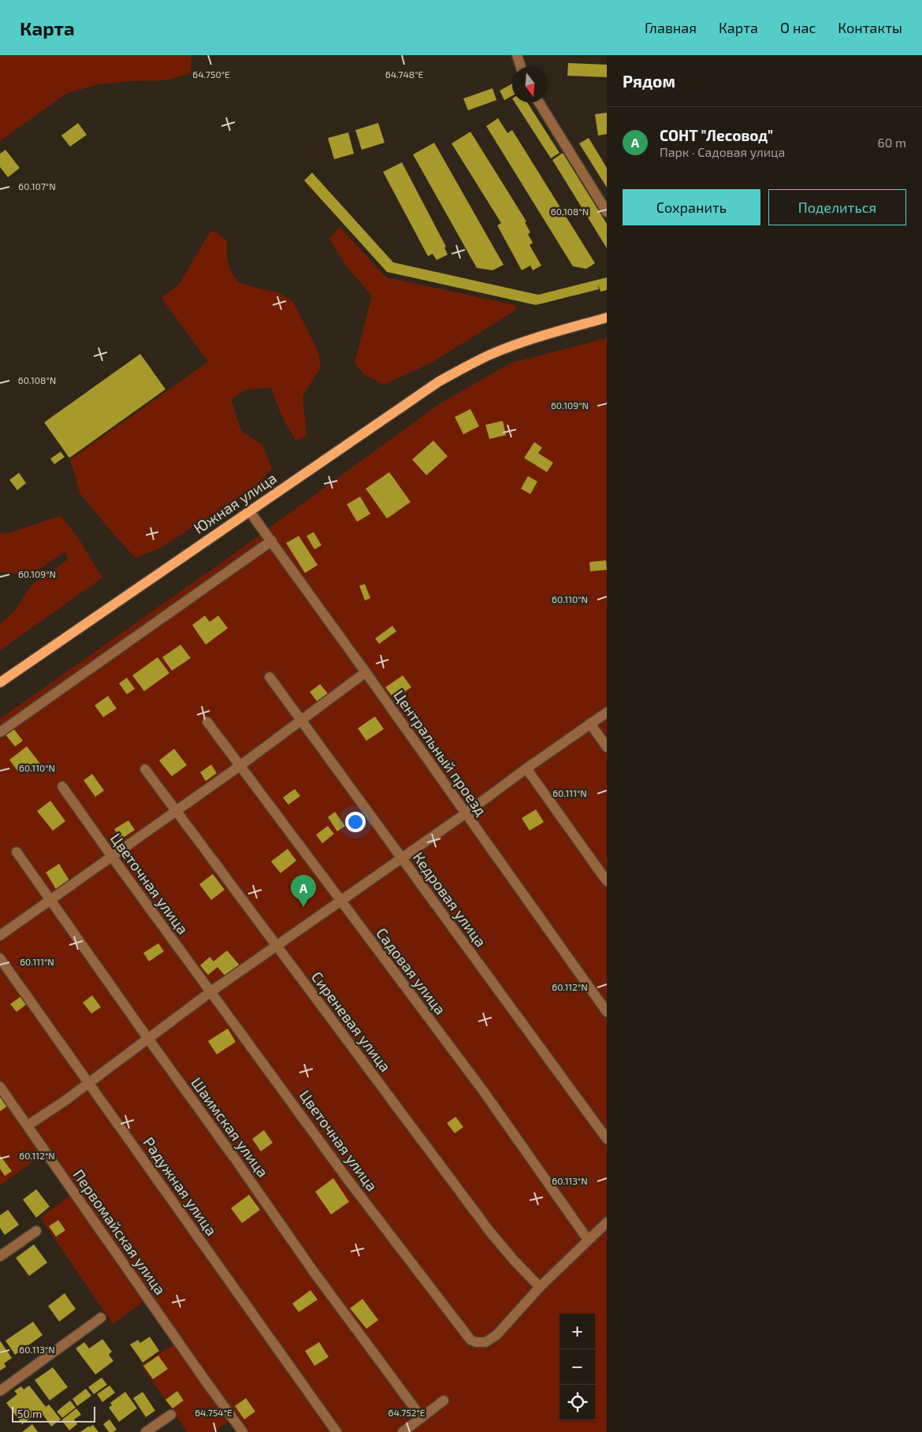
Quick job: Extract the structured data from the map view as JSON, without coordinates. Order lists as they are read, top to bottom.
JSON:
{
  "streets": {
    "main road": ["Южная улица"],
    "street": [
      "Центральный проезд",
      "Цветочная улица",
      "Кедровая улица",
      "Садовая улица",
      "Сиреневая улица",
      "Шаимская улица",
      "Радужная улица",
      "Первомайская улица"
    ]
  },
  "crossings": [
    ["Южная улица", "Центральный проезд"],
    ["Цветочная улица", "Садовая улица"],
    ["Цветочная улица", "Сиреневая улица"]
  ],
  "scale_bar": "50 m",
  "north": "bottom",
  "page": {
    "header": "Карта",
    "nav": [
      "Главная",
      "Карта",
      "О нас",
      "Контакты"
    ],
    "heading": "Рядом",
    "list": [
      {
        "mark": "A",
        "name": "СОНТ \"Лесовод\"",
        "note": "Парк · Садовая улица",
        "value": "60 m"
      }
    ],
    "buttons": ["Сохранить", "Поделиться"],
    "pins": "A",
    "map_buttons": ["+", "−"],
    "scale": "50 m"
  },
  "coordinates": [
    "64.750°E",
    "64.748°E",
    "60.107°N",
    "60.108°N",
    "60.109°N",
    "60.110°N",
    "60.111°N",
    "60.112°N",
    "60.113°N",
    "64.754°E",
    "64.752°E"
  ]
}
